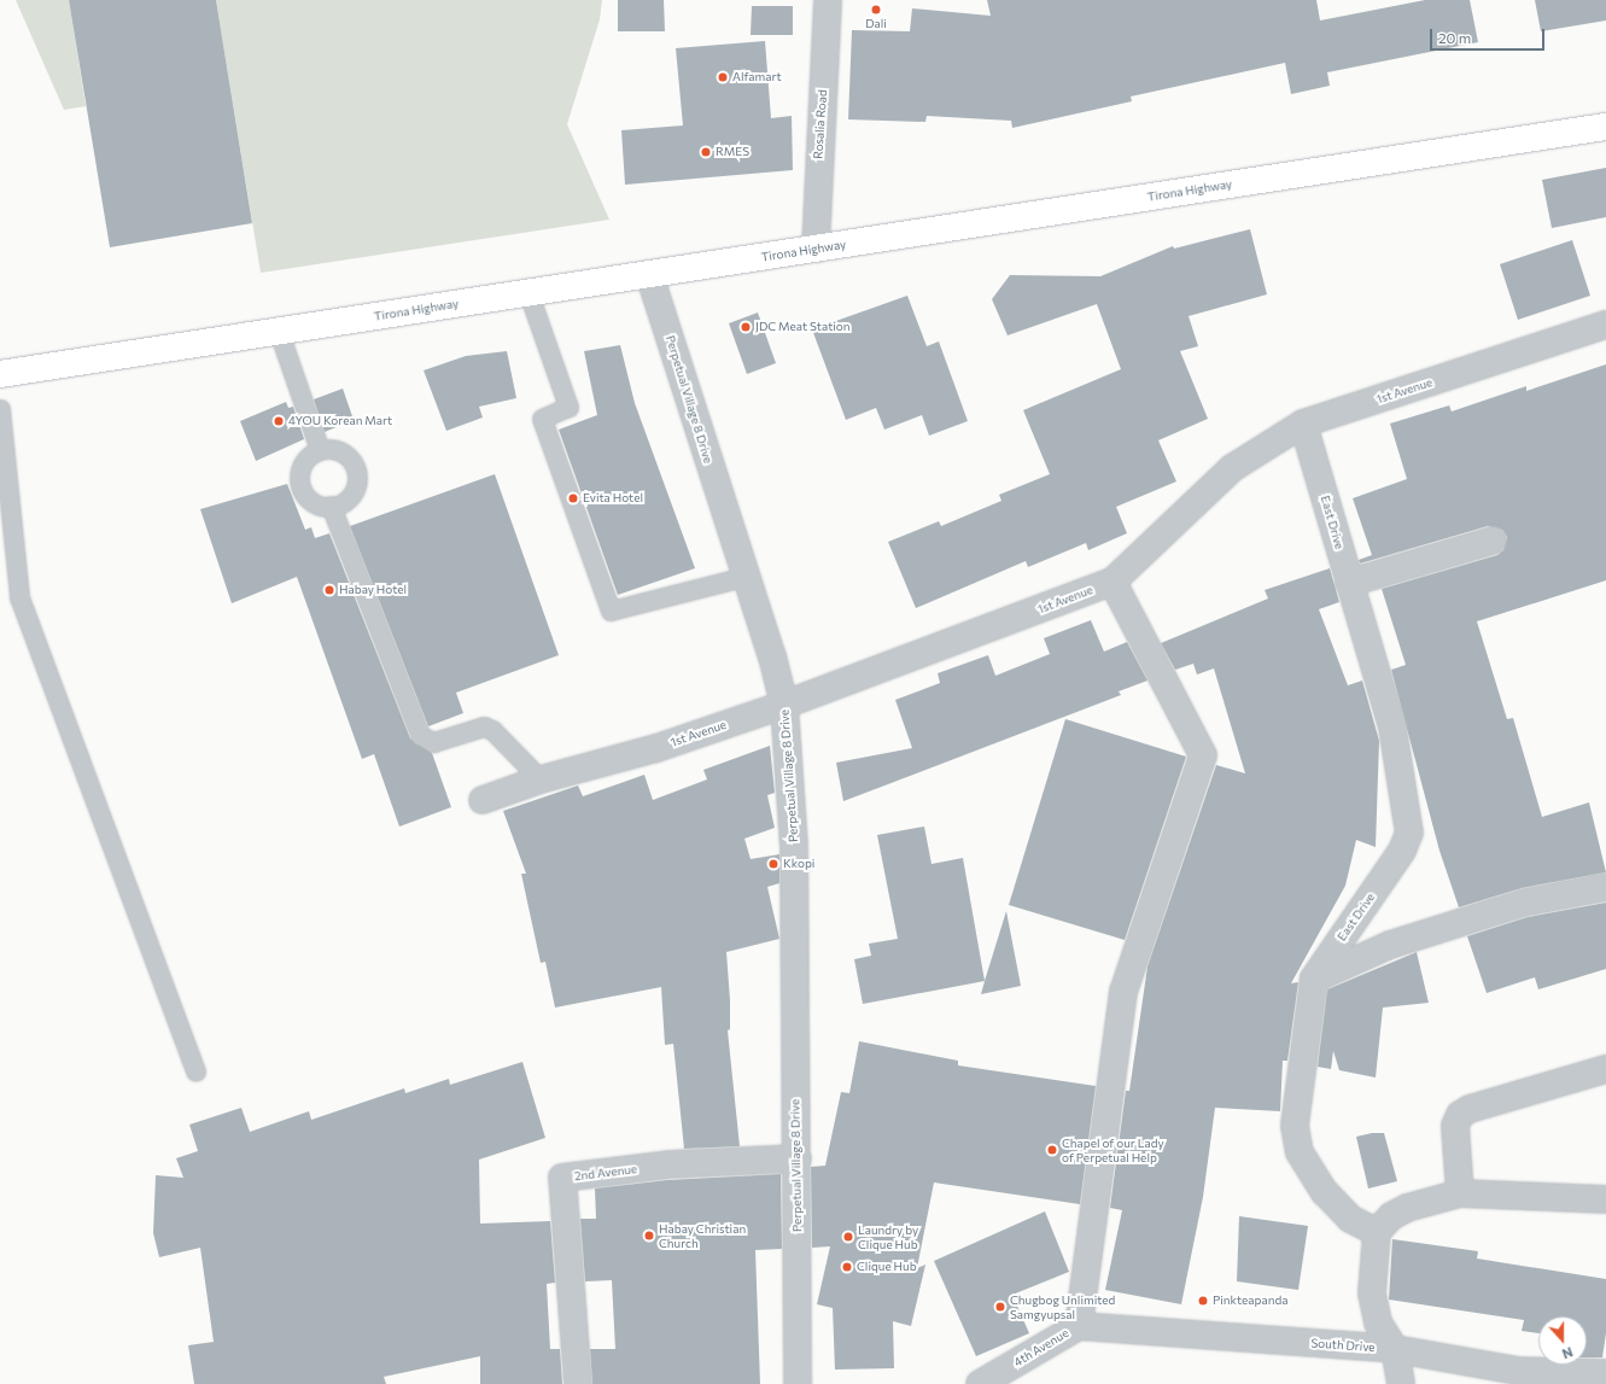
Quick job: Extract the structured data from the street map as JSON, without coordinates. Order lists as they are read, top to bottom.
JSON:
{
  "streets": {
    "main road": ["Tirona Highway"],
    "street": [
      "Rosalia Road",
      "1st Avenue",
      "Perpetual Village 8 Drive",
      "East Drive",
      "2nd Avenue",
      "South Drive",
      "4th Avenue"
    ]
  },
  "crossings": [
    ["Rosalia Road", "Tirona Highway"],
    ["Tirona Highway", "Perpetual Village 8 Drive"],
    ["1st Avenue", "Perpetual Village 8 Drive"],
    ["1st Avenue", "East Drive"],
    ["Perpetual Village 8 Drive", "2nd Avenue"],
    ["South Drive", "4th Avenue"]
  ],
  "places": [
    "Dali",
    "Alfamart",
    "RMES",
    "JDC Meat Station",
    "4YOU Korean Mart",
    "Evita Hotel",
    "Habay Hotel",
    "Kkopi",
    "Chapel of our Lady of Perpetual Help",
    "Habay Christian Church",
    "Laundry by Clique Hub",
    "Clique Hub",
    "Pinkteapanda",
    "Chugbog Unlimited Samgyupsal"
  ],
  "scale_bar": "20 m",
  "north": "bottom"
}
